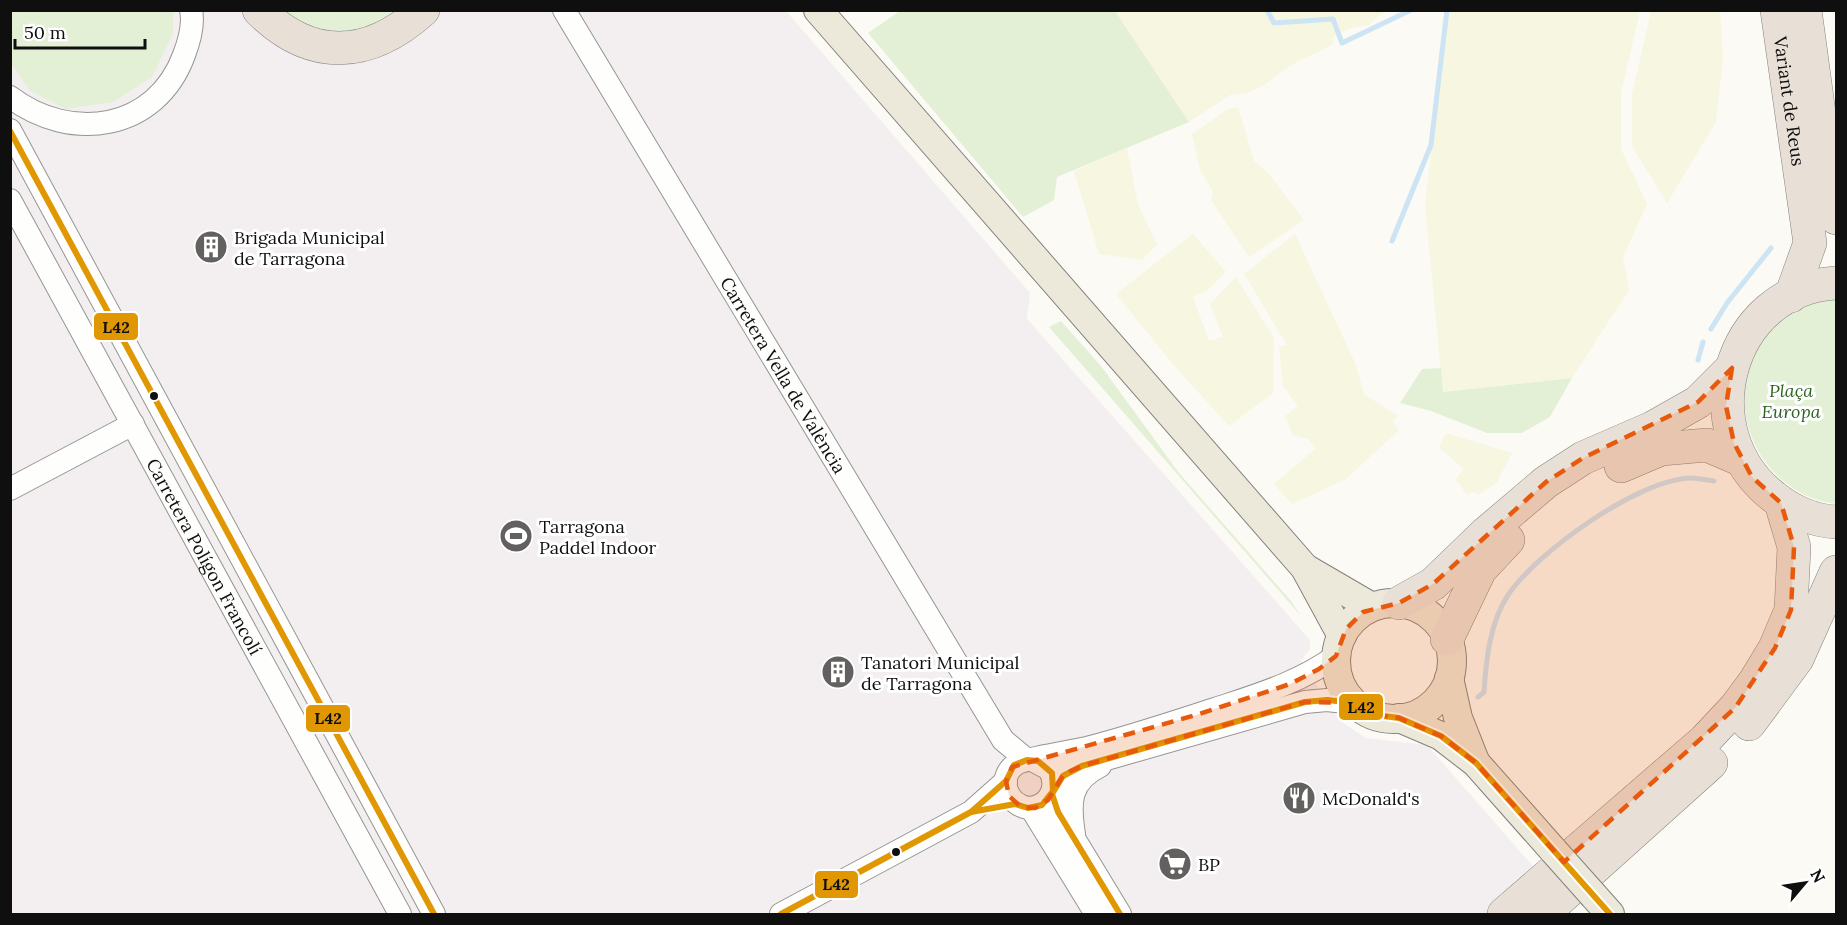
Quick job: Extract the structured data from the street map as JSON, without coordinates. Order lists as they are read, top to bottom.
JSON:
{
  "streets": {
    "highway": ["Variant de Reus"],
    "street": ["Carretera Vella de València", "Carretera Polígon Francolí"]
  },
  "parks": ["Plaça Europa"],
  "places": {
    "building": ["Brigada Municipal de Tarragona", "Tanatori Municipal de Tarragona"],
    "sports": ["Tarragona Paddel Indoor"],
    "restaurant": ["McDonald's"],
    "supermarket": ["BP"]
  },
  "lines": ["transit line L42"],
  "scale_bar": "50 m",
  "north": "top right"
}
